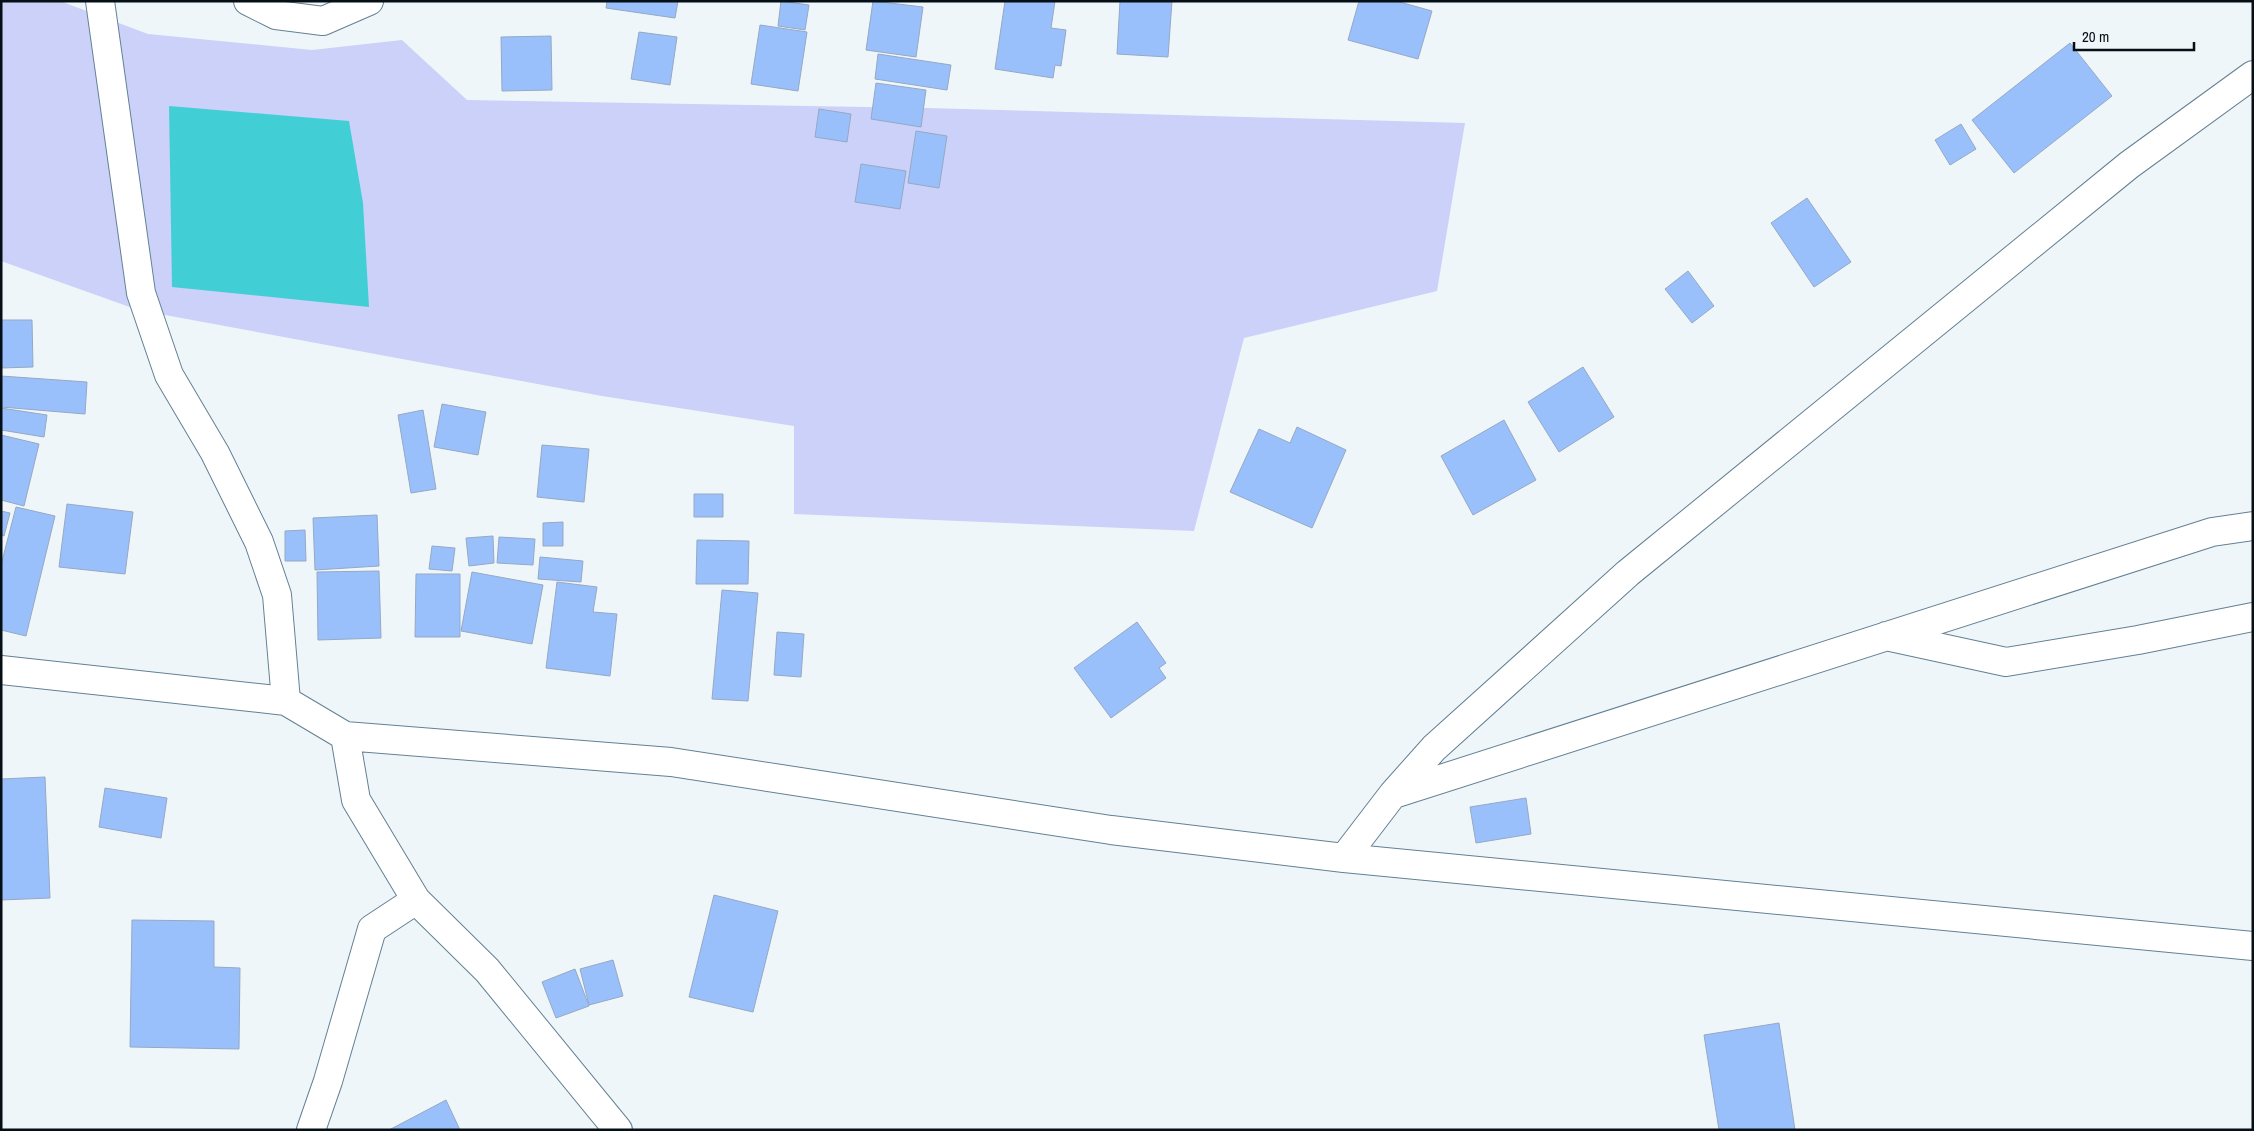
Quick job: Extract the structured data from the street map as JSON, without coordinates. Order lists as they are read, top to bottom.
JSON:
{
  "scale_bar": "20 m"
}
